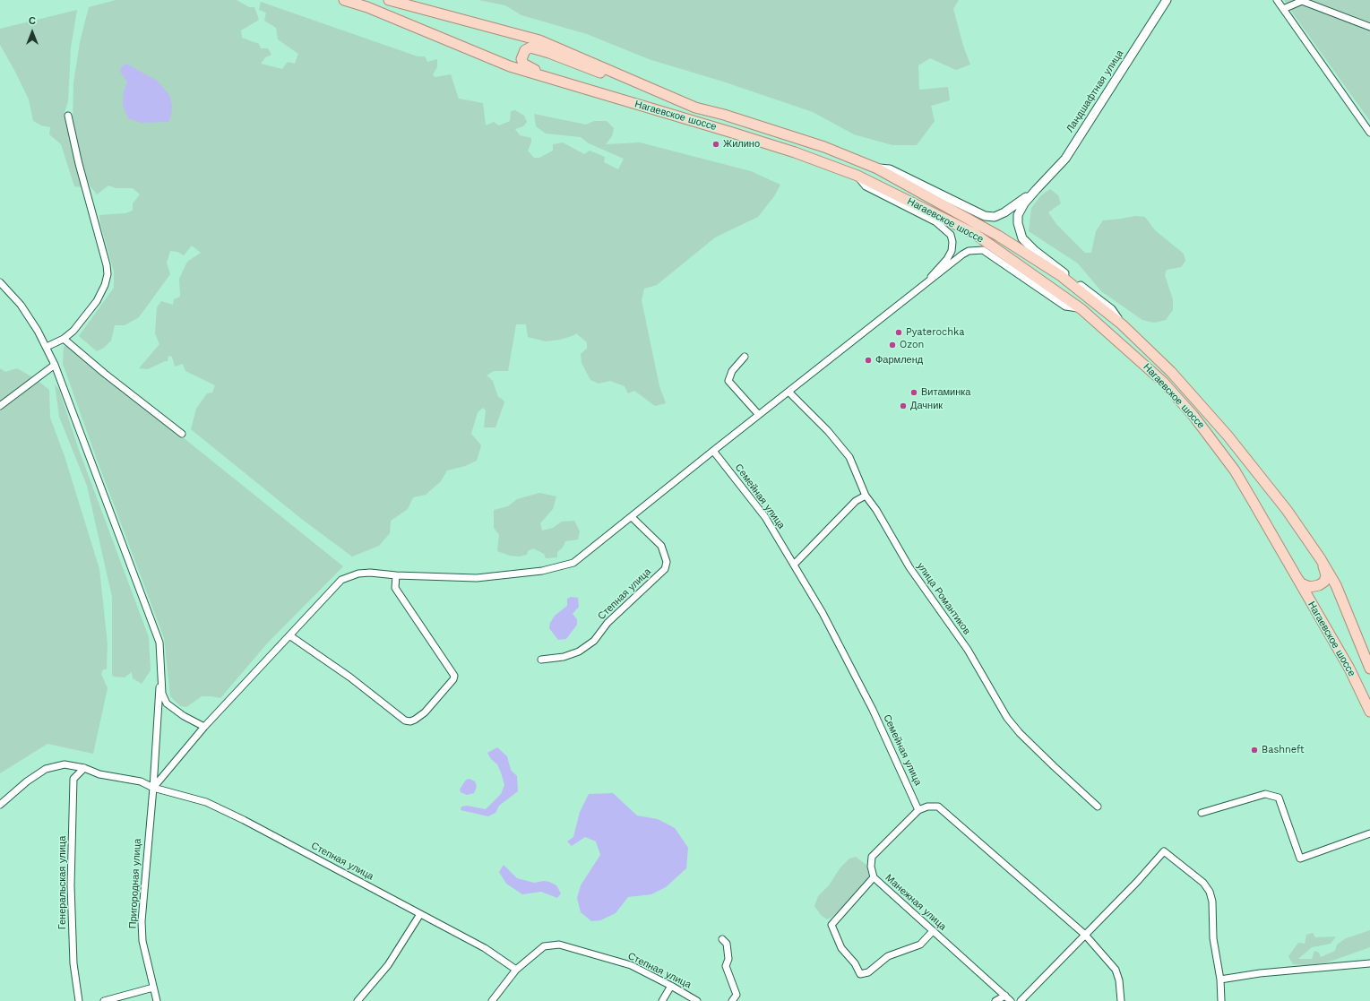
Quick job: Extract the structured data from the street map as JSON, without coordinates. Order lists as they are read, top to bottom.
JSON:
{
  "streets": {
    "main road": ["Нагаевское шоссе"],
    "street": [
      "Ландшафтная улица",
      "Семейная улица",
      "Степная улица",
      "улица Романтиков",
      "Генеральская улица",
      "Пригородная улица",
      "Манежная улица"
    ]
  },
  "crossings": [
    ["Семейная улица", "Манежная улица"],
    ["Степная улица", "Генеральская улица"],
    ["Степная улица", "Пригородная улица"]
  ],
  "places": [
    "Жилино",
    "Pyaterochka",
    "Ozon",
    "Фармленд",
    "Витаминка",
    "Дачник",
    "Bashneft"
  ],
  "north": "top"
}
